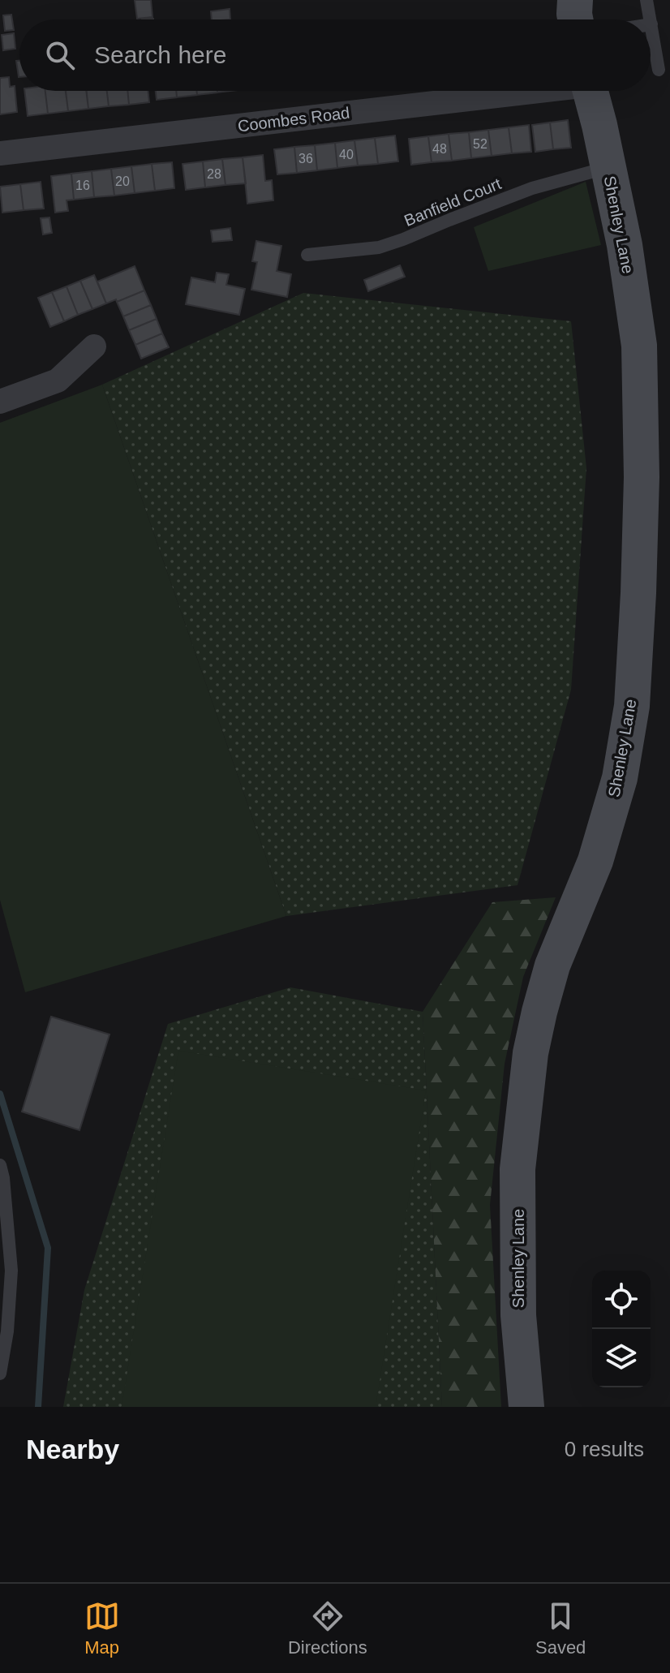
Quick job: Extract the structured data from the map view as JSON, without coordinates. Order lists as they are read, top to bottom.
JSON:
{
  "streets": {
    "main road": ["Shenley Lane"],
    "street": ["Coombes Road"],
    "lane": ["Banfield Court"]
  },
  "crossings": [
    ["Banfield Court", "Shenley Lane"]
  ],
  "house_numbers": [
    "52",
    "48",
    "40",
    "36",
    "28",
    "20",
    "16"
  ],
  "page": {
    "search": "Search here",
    "heading": ["Nearby", "0 results"],
    "nav": ["Map", "Directions", "Saved"]
  }
}
